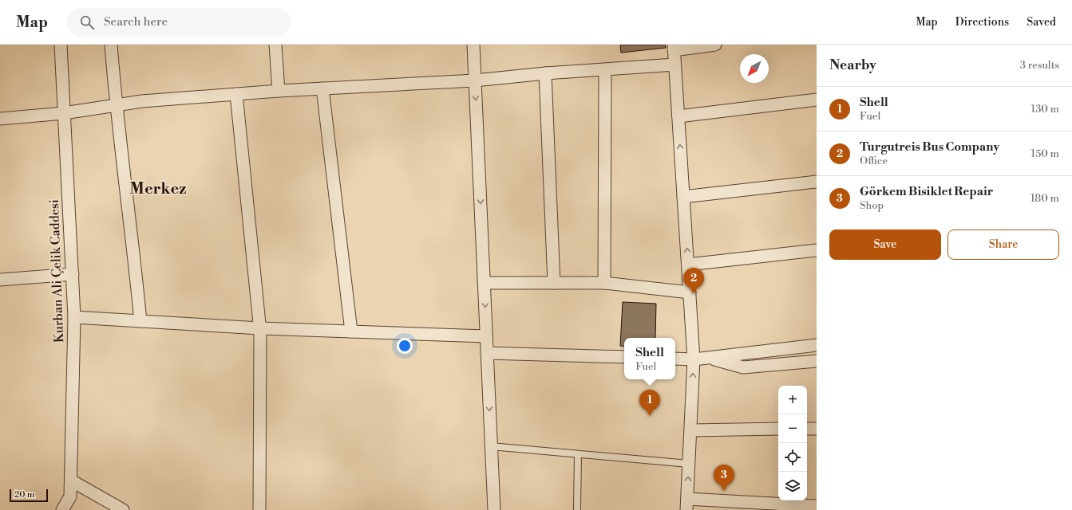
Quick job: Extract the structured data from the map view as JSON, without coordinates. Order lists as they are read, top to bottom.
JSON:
{
  "streets": {
    "street": ["Kurban Ali Çelik Caddesi"]
  },
  "districts": ["Merkez"],
  "scale_bar": "20 m",
  "north": "bottom left",
  "page": {
    "header": "Map",
    "search": "Search here",
    "nav": ["Map", "Directions", "Saved"],
    "heading": ["Nearby", "3 results"],
    "list": [
      {
        "mark": "1",
        "name": "Shell",
        "note": "Fuel",
        "value": "130 m"
      },
      {
        "mark": "2",
        "name": "Turgutreis Bus Company",
        "note": "Office",
        "value": "150 m"
      },
      {
        "mark": "3",
        "name": "Görkem Bisiklet Repair",
        "note": "Shop",
        "value": "180 m"
      }
    ],
    "buttons": ["Save", "Share"],
    "pins": ["2", "1", "3"],
    "popup": ["Shell", "Fuel"],
    "map_buttons": ["+", "−"],
    "scale": "20 m"
  }
}
